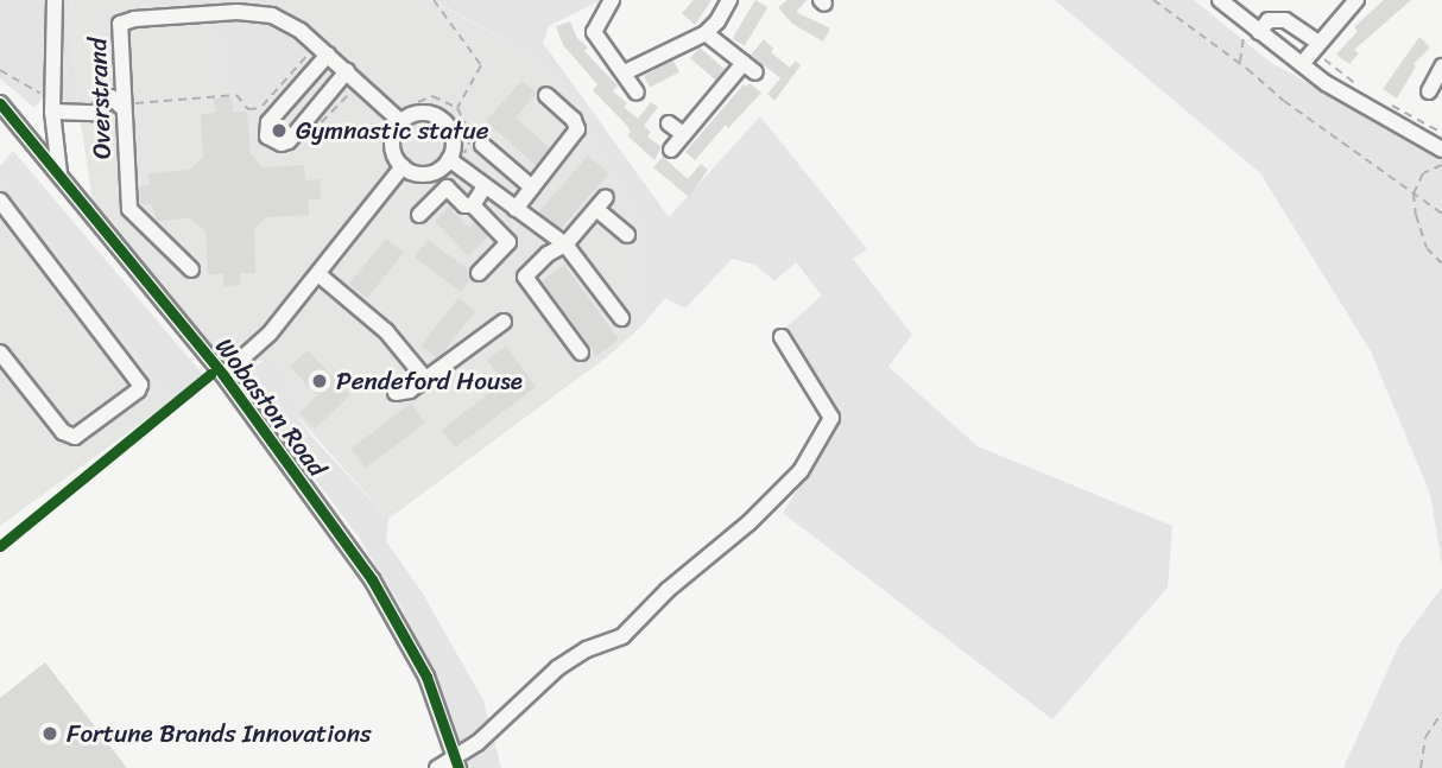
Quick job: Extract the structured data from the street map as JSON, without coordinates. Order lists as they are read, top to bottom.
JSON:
{
  "streets": {
    "street": ["Overstrand", "Wobaston Road"]
  },
  "places": ["Gymnastic statue", "Pendeford House", "Fortune Brands Innovations"]
}
